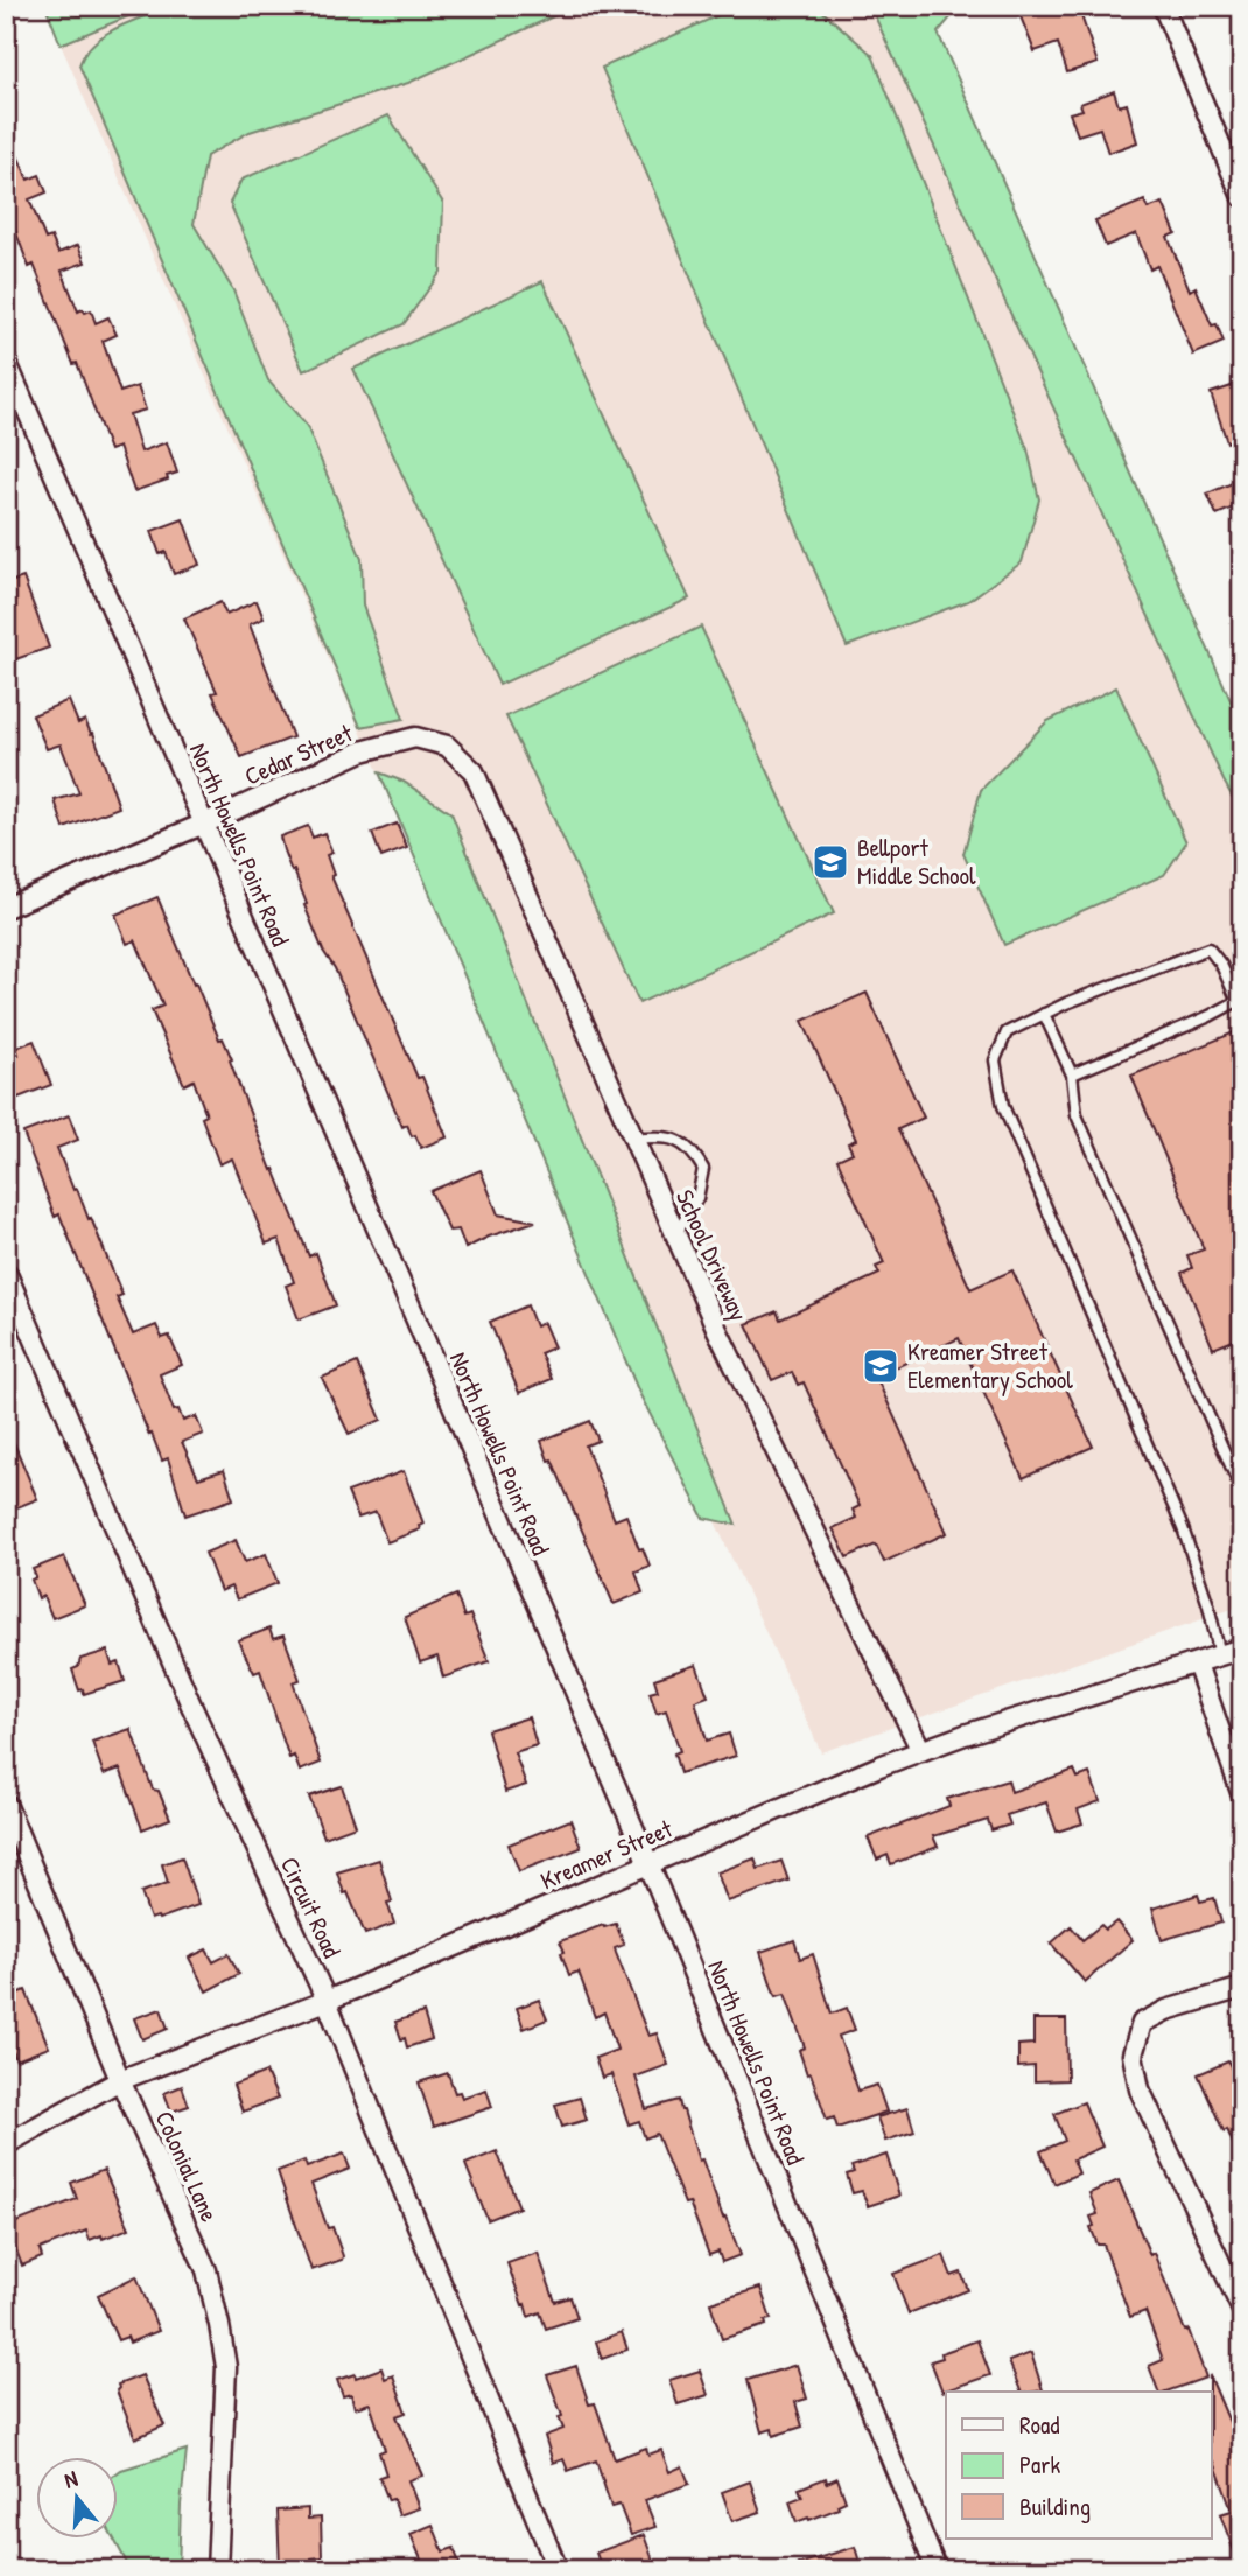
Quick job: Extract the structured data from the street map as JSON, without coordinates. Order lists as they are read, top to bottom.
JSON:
{
  "streets": {
    "street": [
      "Cedar Street",
      "North Howells Point Road",
      "School Driveway",
      "Kreamer Street",
      "Circuit Road",
      "Colonial Lane"
    ]
  },
  "crossings": [
    ["Cedar Street", "North Howells Point Road"],
    ["Cedar Street", "School Driveway"],
    ["North Howells Point Road", "Kreamer Street"],
    ["School Driveway", "Kreamer Street"],
    ["Kreamer Street", "Circuit Road"],
    ["Kreamer Street", "Colonial Lane"]
  ],
  "places": {
    "school or university": ["Bellport Middle School", "Kreamer Street Elementary School"]
  },
  "legend": ["Road", "Park", "Building"],
  "north": "top"
}
